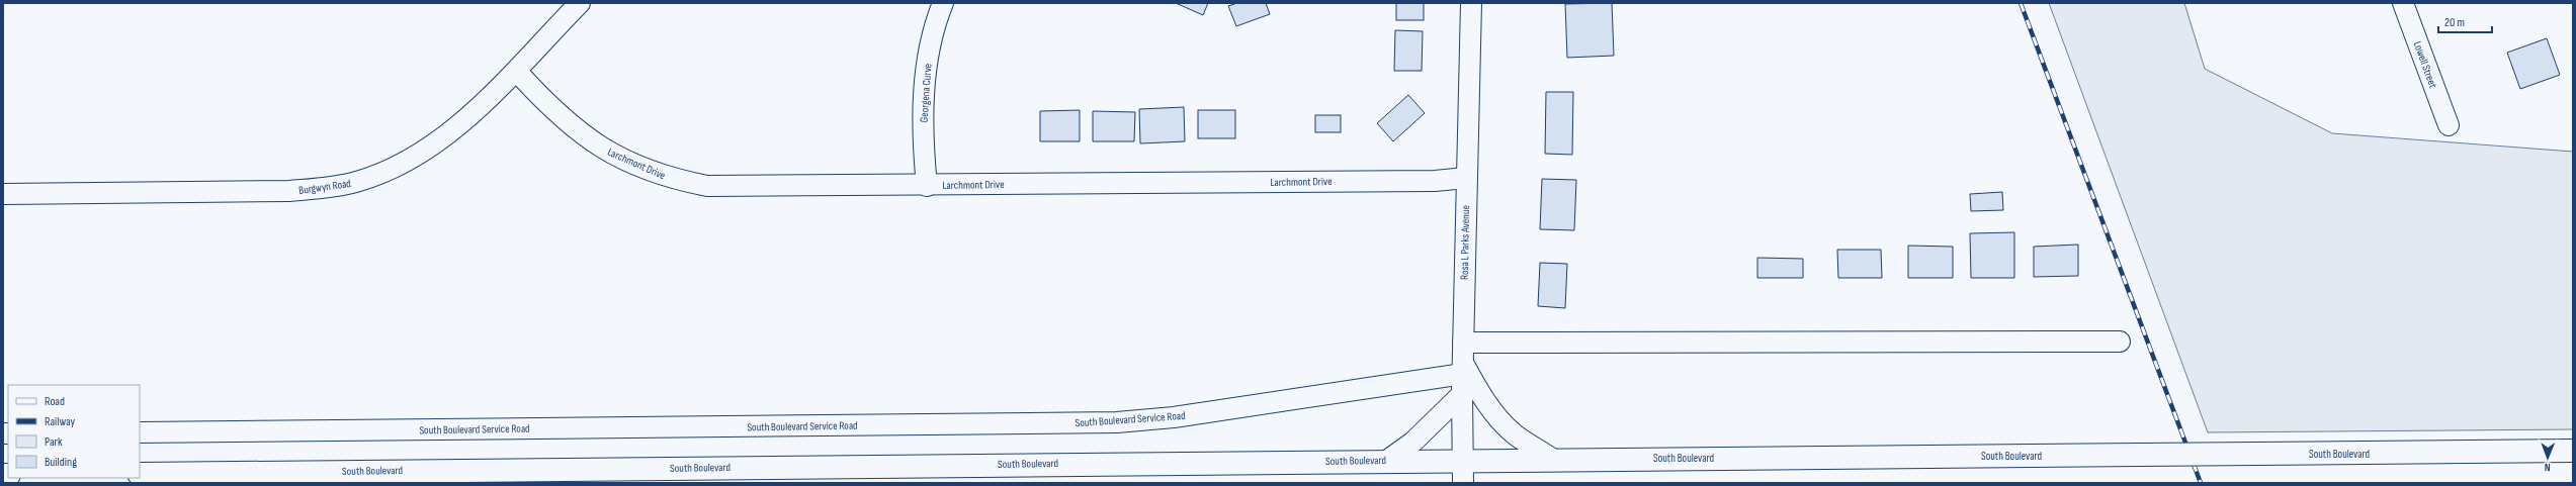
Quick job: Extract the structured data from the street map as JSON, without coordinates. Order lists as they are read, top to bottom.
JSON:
{
  "streets": {
    "highway": ["South Boulevard"],
    "street": [
      "Lowell Street",
      "Georgena Curve",
      "Larchmont Drive",
      "Burgwyn Road",
      "Rosa L Parks Avenue",
      "South Boulevard Service Road"
    ]
  },
  "crossings": [
    ["Georgena Curve", "Larchmont Drive"],
    ["Larchmont Drive", "Burgwyn Road"],
    ["Larchmont Drive", "Rosa L Parks Avenue"],
    ["Rosa L Parks Avenue", "South Boulevard Service Road"],
    ["Rosa L Parks Avenue", "South Boulevard"]
  ],
  "legend": [
    "Road",
    "Railway",
    "Park",
    "Building"
  ],
  "scale_bar": "20 m",
  "north": "bottom"
}
